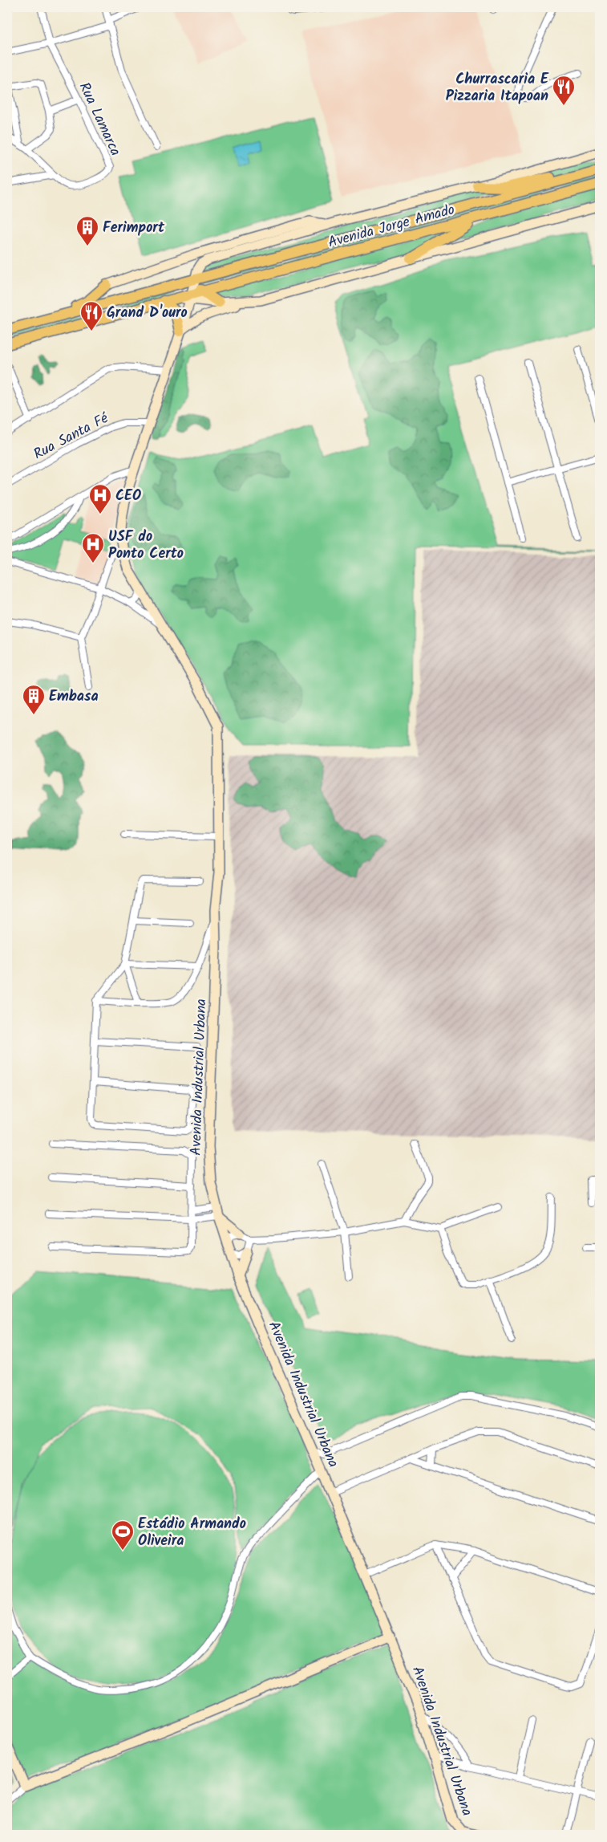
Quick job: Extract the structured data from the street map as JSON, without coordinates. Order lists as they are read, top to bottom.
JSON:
{
  "streets": {
    "main road": ["Avenida Jorge Amado"],
    "street": ["Rua Lamarca", "Rua Santa Fé", "Avenida Industrial Urbana"]
  },
  "crossings": [
    ["Avenida Jorge Amado", "Avenida Industrial Urbana"],
    ["Rua Santa Fé", "Avenida Industrial Urbana"]
  ],
  "places": {
    "restaurant": ["Churrascaria E Pizzaria Itapoan", "Grand D'ouro"],
    "building": ["Ferimport", "Embasa"],
    "hospital": ["CEO", "USF do Ponto Certo"],
    "sports": ["Estádio Armando Oliveira"]
  }
}
